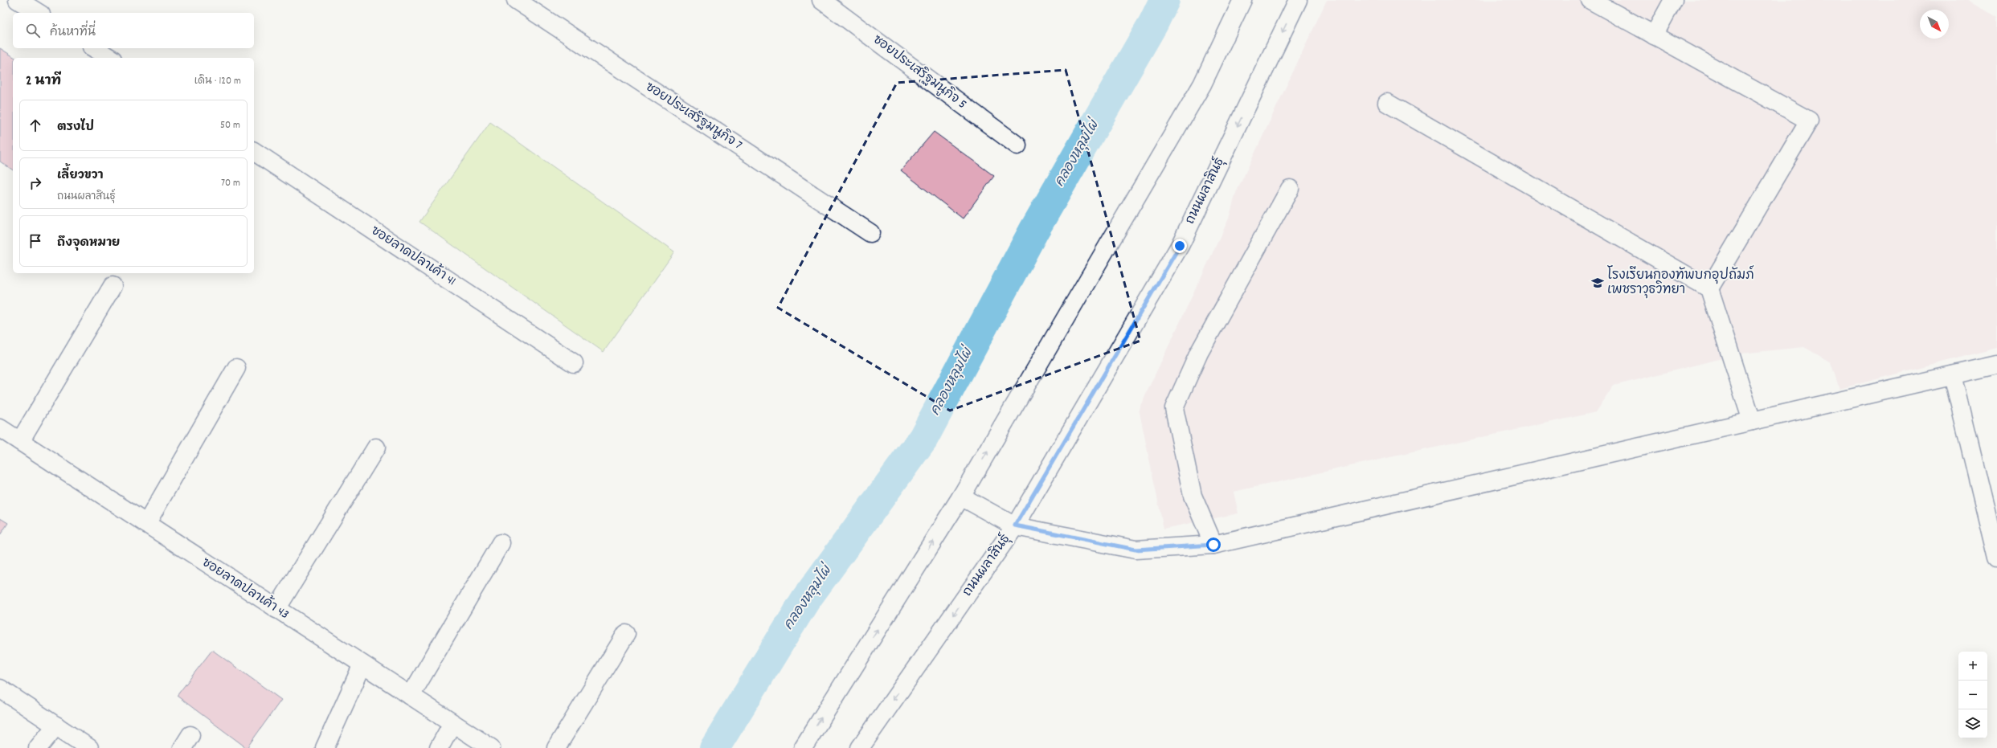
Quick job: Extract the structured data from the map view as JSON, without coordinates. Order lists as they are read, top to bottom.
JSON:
{
  "streets": {
    "street": [
      "ซอยประเสริฐมนูกิจ 5",
      "ซอยประเสริฐมนูกิจ 7",
      "ถนนผลาสินธุ์",
      "ซอยลาดปลาเค้า 41",
      "ซอยลาดปลาเค้า 43"
    ]
  },
  "water": ["คลองหลุมไผ่"],
  "places": {
    "school or university": ["โรงเรียนกองทัพบกอุปถัมภ์ เพชราวุธวิทยา"]
  },
  "north": "bottom right",
  "page": {
    "search": "ค้นหาที่นี่",
    "heading": ["2 นาที", "เดิน · 120 m"],
    "list": [
      ["ตรงไป", "50 m"],
      ["เลี้ยวขวา", "ถนนผลาสินธุ์", "70 m"],
      "ถึงจุดหมาย"
    ],
    "map_buttons": ["+", "−"]
  }
}
